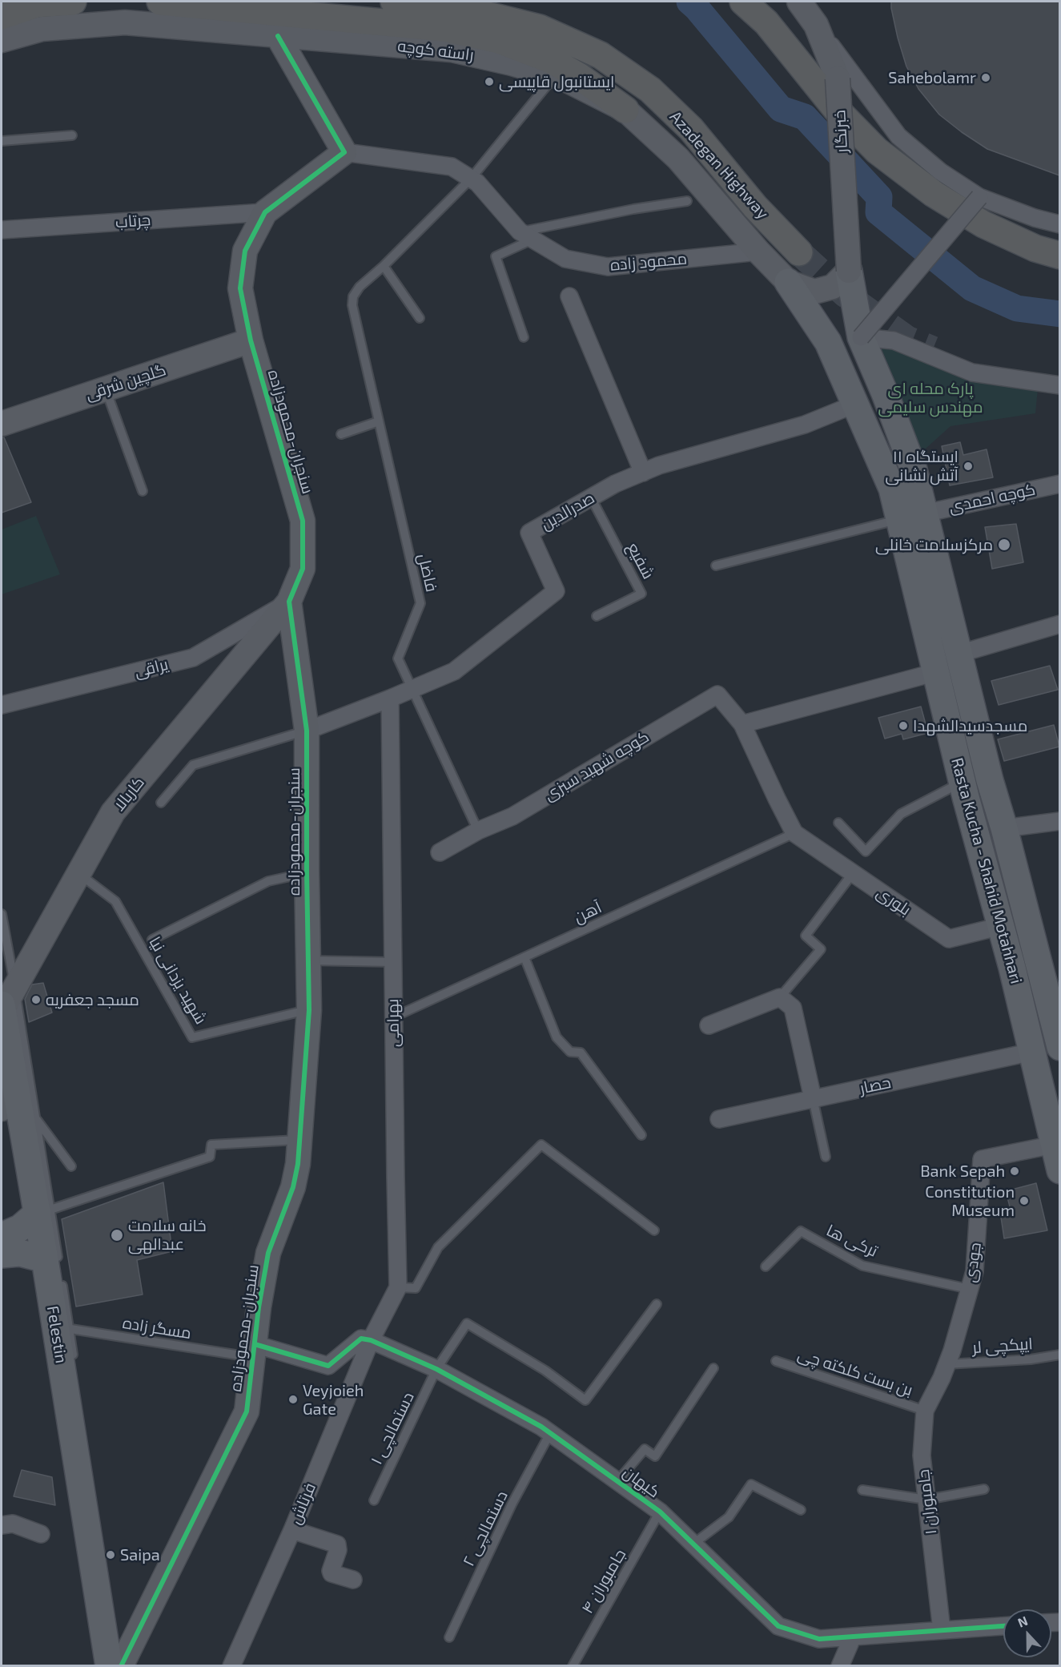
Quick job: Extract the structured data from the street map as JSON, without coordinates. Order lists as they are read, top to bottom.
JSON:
{
  "streets": {
    "highway": ["Azadegan Highway"],
    "main road": ["Rasta Kucha - Shahid Motahhari", "Felestin"],
    "street": [
      "راسته کوچه",
      "خبرنگار",
      "چرتاب",
      "محمود زاده",
      "گلچین شرقی",
      "سنجران-محمودزاده",
      "کوچه احمدی",
      "صدرالدین",
      "یراقی",
      "کوچه شهید سبزی",
      "کاربالا",
      "بلوری",
      "بهرامی",
      "حصار",
      "جودی",
      "کیهان",
      "جامبوران ۱",
      "فرتاش"
    ],
    "lane": [
      "شفیع",
      "فاضل",
      "آهن",
      "شهید یزدانی نیا",
      "ترکی ها",
      "مسگر زاده",
      "ایپکچی لر",
      "بن بست کلکته چی",
      "دستمالچی ۱",
      "دستمالچی ۲",
      "جامبوران ۴"
    ]
  },
  "crossings": [
    ["راسته کوچه", "محمود زاده"],
    ["راسته کوچه", "Rasta Kucha - Shahid Motahhari"],
    ["خبرنگار", "Rasta Kucha - Shahid Motahhari"],
    ["چرتاب", "سنجران-محمودزاده"],
    ["محمود زاده", "سنجران-محمودزاده"],
    ["گلچین شرقی", "سنجران-محمودزاده"],
    ["سنجران-محمودزاده", "صدرالدین"],
    ["سنجران-محمودزاده", "یراقی"],
    ["سنجران-محمودزاده", "کاربالا"],
    ["سنجران-محمودزاده", "شهید یزدانی نیا"],
    ["سنجران-محمودزاده", "مسگر زاده"],
    ["سنجران-محمودزاده", "Felestin"],
    ["کوچه احمدی", "Rasta Kucha - Shahid Motahhari"],
    ["صدرالدین", "شفیع"],
    ["صدرالدین", "فاضل"],
    ["صدرالدین", "Rasta Kucha - Shahid Motahhari"],
    ["صدرالدین", "بهرامی"],
    ["فاضل", "کوچه شهید سبزی"],
    ["یراقی", "کاربالا"],
    ["کوچه شهید سبزی", "بلوری"],
    ["کوچه شهید سبزی", "آهن"],
    ["کاربالا", "شهید یزدانی نیا"],
    ["کاربالا", "Felestin"],
    ["Rasta Kucha - Shahid Motahhari", "بلوری"],
    ["Rasta Kucha - Shahid Motahhari", "حصار"],
    ["Rasta Kucha - Shahid Motahhari", "جودی"],
    ["بلوری", "آهن"],
    ["آهن", "بهرامی"],
    ["بهرامی", "کیهان"],
    ["بهرامی", "فرتاش"],
    ["ترکی ها", "جودی"],
    ["جودی", "ایپکچی لر"],
    ["جودی", "جامبوران ۱"],
    ["مسگر زاده", "Felestin"],
    ["ایپکچی لر", "جامبوران ۱"],
    ["بن بست کلکته چی", "جامبوران ۱"],
    ["دستمالچی ۱", "کیهان"],
    ["کیهان", "جامبوران ۱"],
    ["کیهان", "فرتاش"],
    ["کیهان", "دستمالچی ۲"],
    ["کیهان", "جامبوران ۴"]
  ],
  "parks": ["پارک محله ای مهندس سلیمی"],
  "places": [
    "Sahebolamr",
    "ایستانبول قاپیسی",
    "ایستگاه ۱۱ آتش نشانی",
    "مرکزسلامت خانلی",
    "مسجدسیدالشهدا",
    "مسجد جعفریه",
    "Bank Sepah",
    "Constitution Museum",
    "خانه سلامت عبدالهی",
    "Veyjoieh Gate",
    "Saipa"
  ],
  "north": "top"
}
